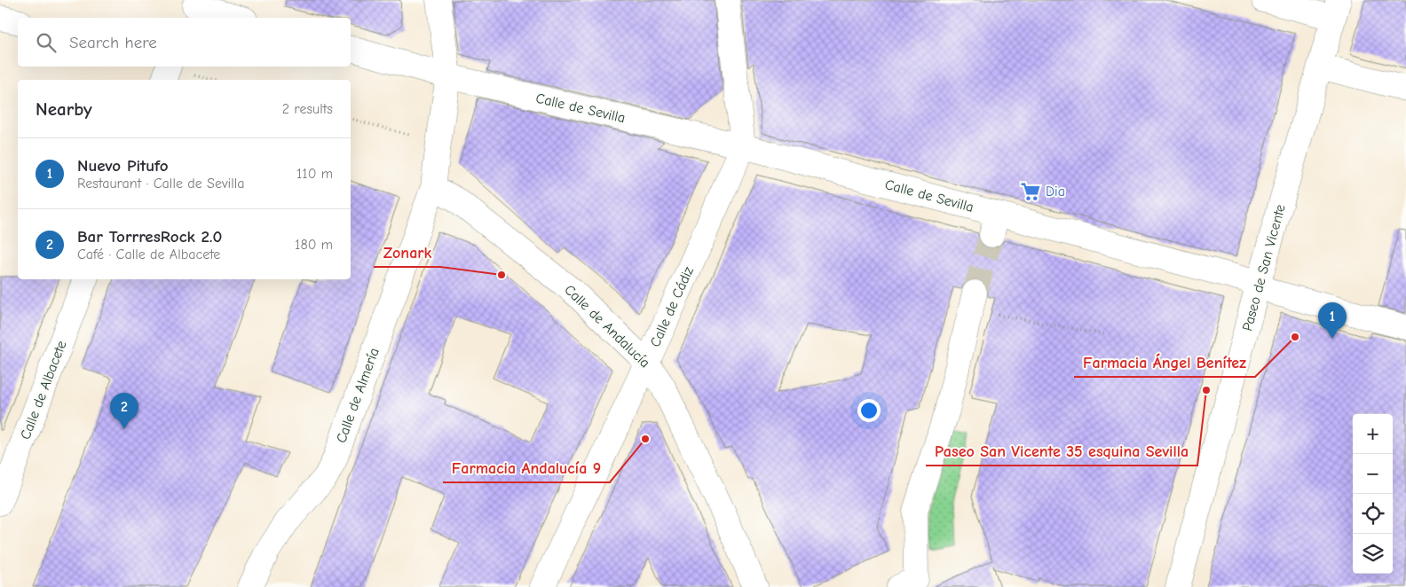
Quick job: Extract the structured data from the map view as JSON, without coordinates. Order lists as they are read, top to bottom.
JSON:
{
  "streets": {
    "street": [
      "Calle de Sevilla",
      "Paseo de San Vicente",
      "Calle de Cádiz",
      "Calle de Andalucía",
      "Calle de Albacete",
      "Calle de Almería"
    ]
  },
  "crossings": [
    ["Calle de Sevilla", "Paseo de San Vicente"],
    ["Calle de Sevilla", "Calle de Cádiz"],
    ["Calle de Sevilla", "Calle de Almería"],
    ["Calle de Cádiz", "Calle de Andalucía"],
    ["Calle de Andalucía", "Calle de Almería"]
  ],
  "places": {
    "supermarket": ["Dia"],
    "other": [
      "Zonark",
      "Farmacia Ángel Benítez",
      "Paseo San Vicente 35 esquina Sevilla",
      "Farmacia Andalucía 9"
    ]
  },
  "page": {
    "search": "Search here",
    "heading": ["Nearby", "2 results"],
    "list": [
      {
        "mark": "1",
        "name": "Nuevo Pitufo",
        "note": "Restaurant · Calle de Sevilla",
        "value": "110 m"
      },
      {
        "mark": "2",
        "name": "Bar TorrresRock 2.0",
        "note": "Café · Calle de Albacete",
        "value": "180 m"
      }
    ],
    "pins": ["1", "2"],
    "map_buttons": ["+", "−"]
  }
}
